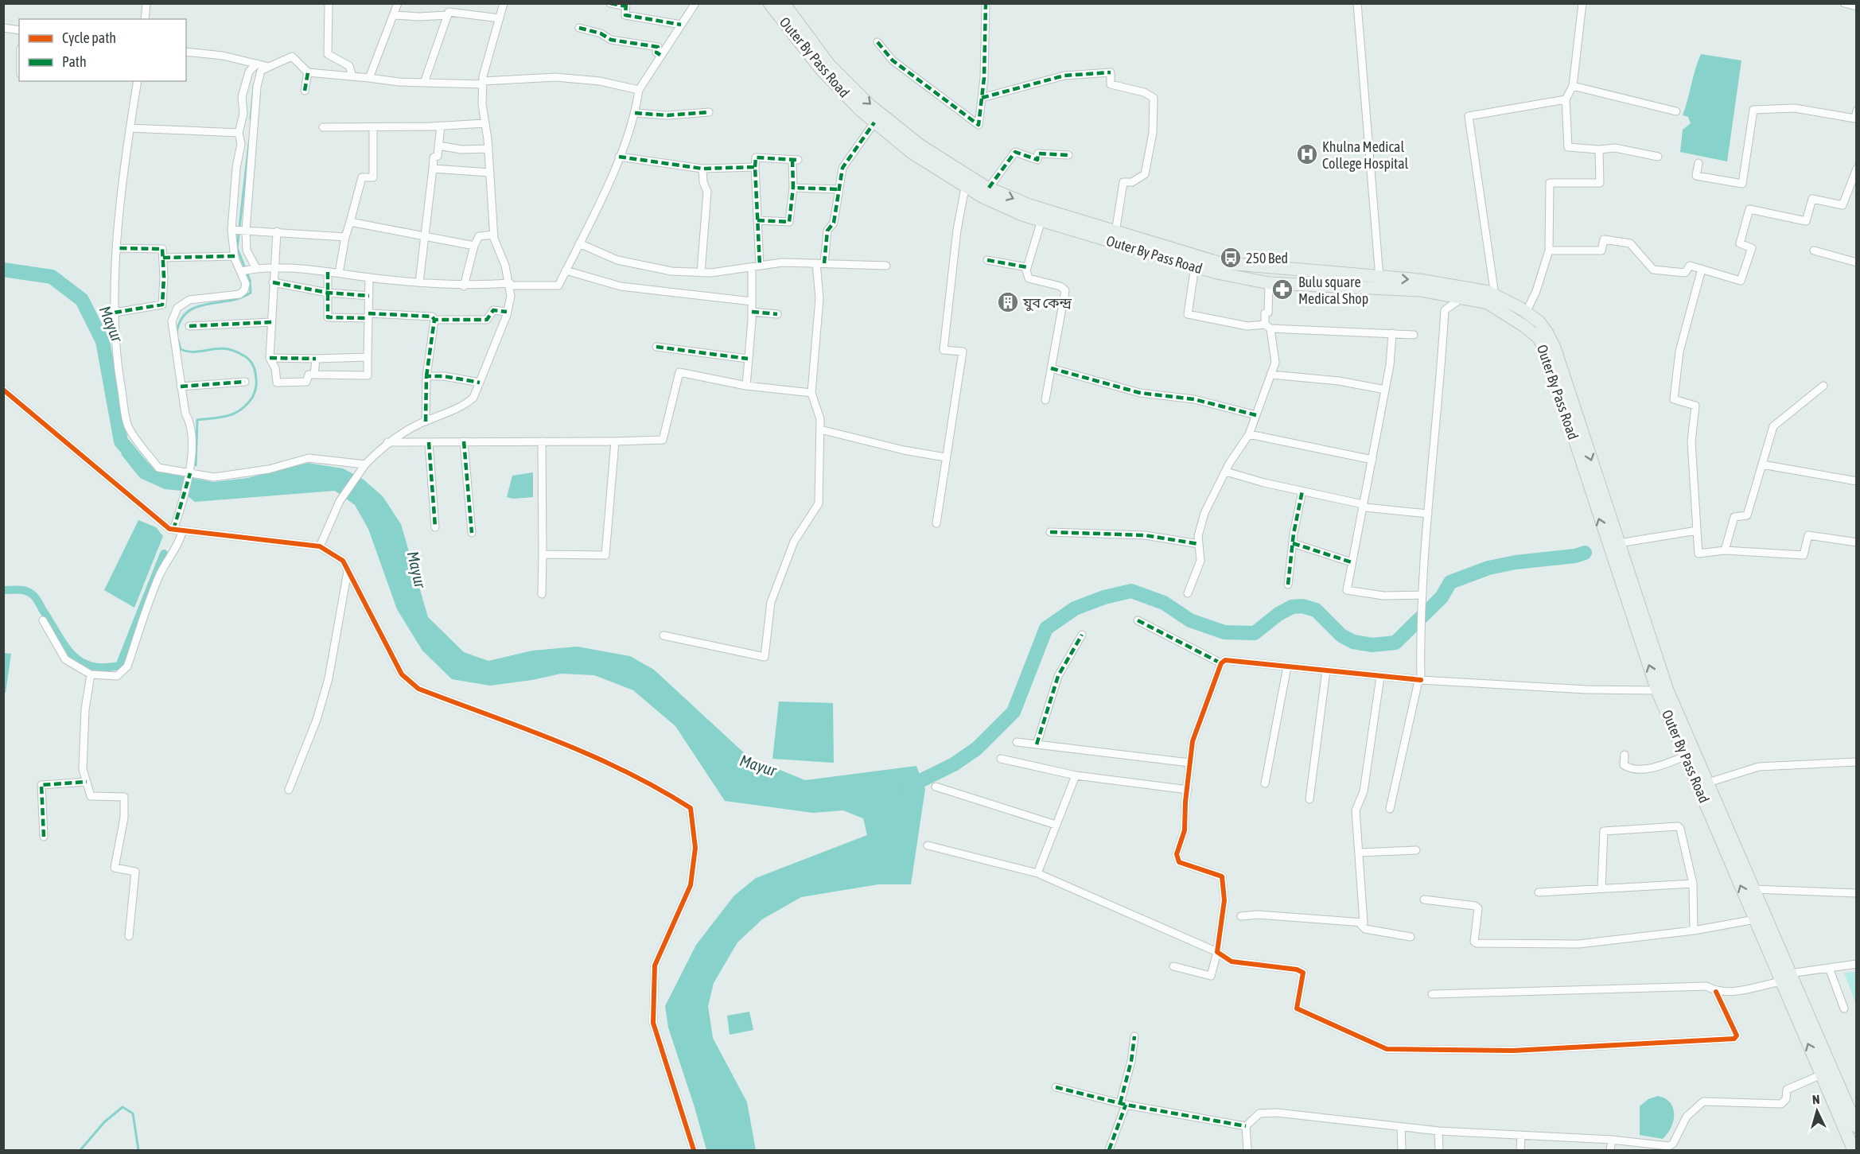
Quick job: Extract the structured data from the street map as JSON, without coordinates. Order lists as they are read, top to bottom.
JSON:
{
  "streets": {
    "main road": ["Outer By Pass Road"]
  },
  "water": ["Mayur"],
  "places": {
    "hospital": ["Khulna Medical College Hospital"],
    "bus stop": ["250 Bed"],
    "pharmacy": ["Bulu square Medical Shop"],
    "building": ["যুব কেন্দ্র"]
  },
  "legend": ["Cycle path", "Path"],
  "north": "top"
}
